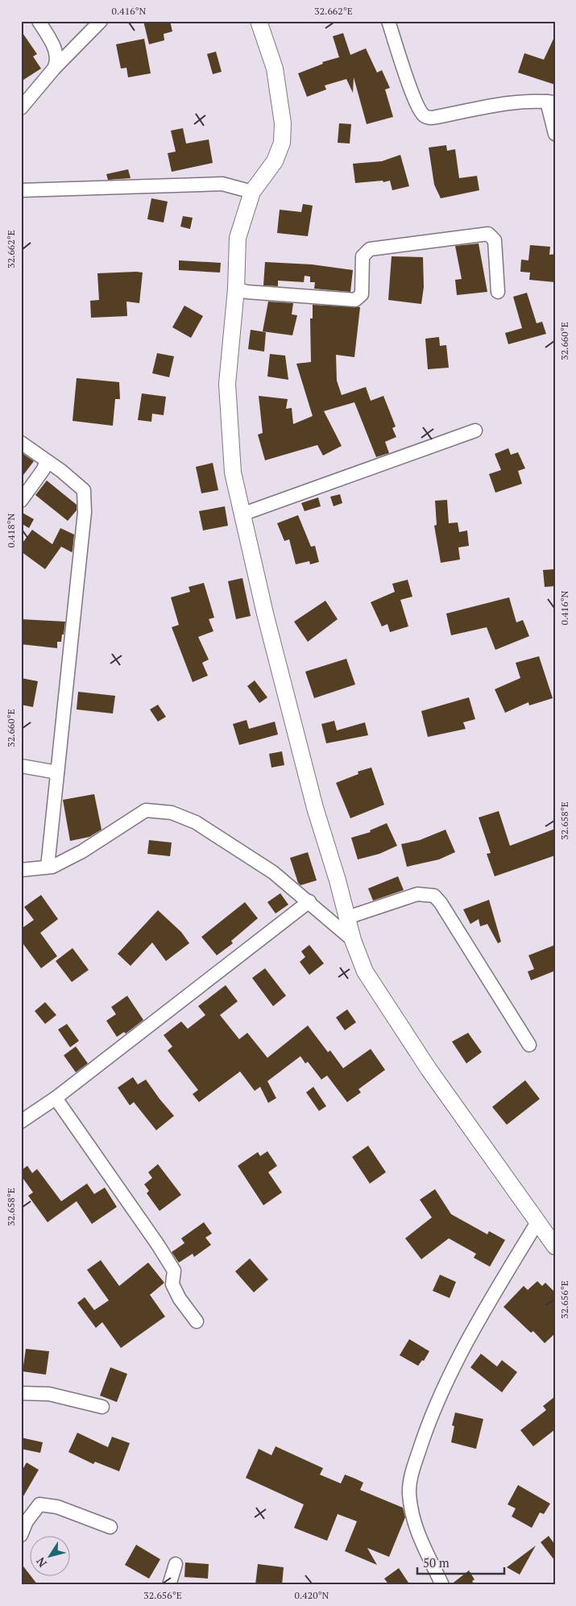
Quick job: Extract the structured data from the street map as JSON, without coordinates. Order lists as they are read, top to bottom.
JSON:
{
  "scale_bar": "50 m",
  "north": "bottom left",
  "coordinates": [
    "0.416°N",
    "32.662°E",
    "32.660°E",
    "0.418°N",
    "32.658°E",
    "32.656°E",
    "0.420°N"
  ]
}
